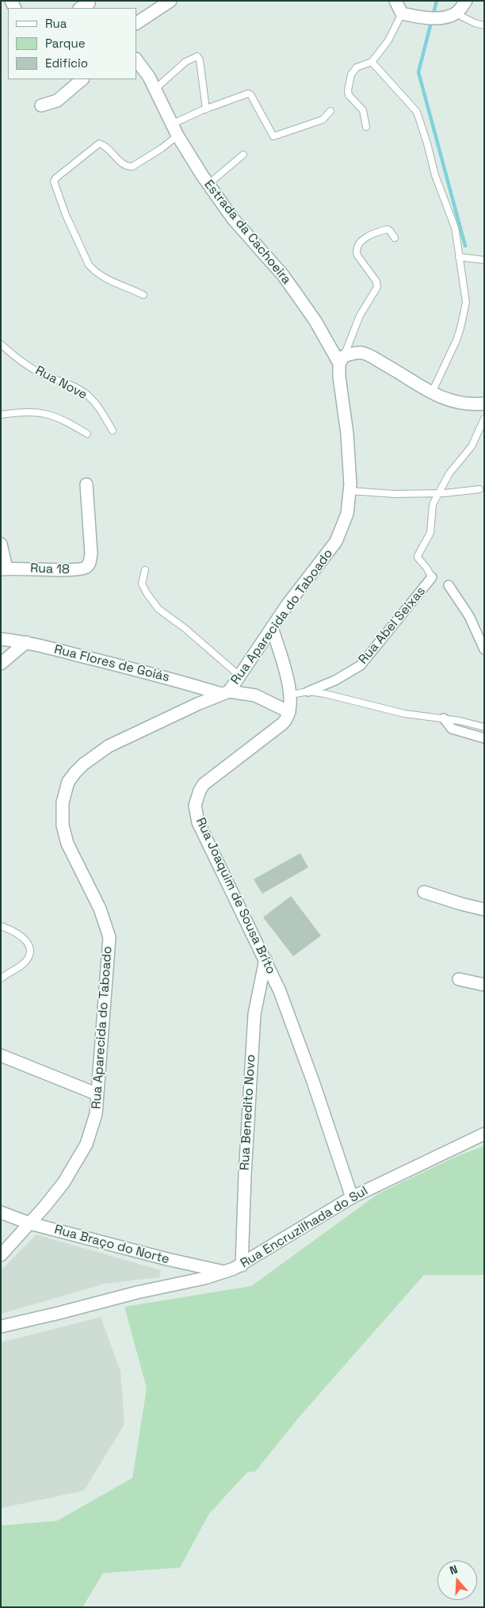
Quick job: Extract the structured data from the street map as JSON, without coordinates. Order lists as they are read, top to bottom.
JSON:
{
  "streets": {
    "street": [
      "Estrada da Cachoeira",
      "Rua 18",
      "Rua Aparecida do Taboado",
      "Rua Abel Seixas",
      "Rua Flores de Goiás",
      "Rua Joaquim de Sousa Brito",
      "Rua Benedito Novo",
      "Rua Encruzilhada do Sul",
      "Rua Braço do Norte"
    ],
    "lane": ["Rua Nove"]
  },
  "crossings": [
    ["Estrada da Cachoeira", "Rua Aparecida do Taboado"],
    ["Rua Aparecida do Taboado", "Rua Flores de Goiás"],
    ["Rua Aparecida do Taboado", "Rua Braço do Norte"],
    ["Rua Flores de Goiás", "Rua Joaquim de Sousa Brito"],
    ["Rua Joaquim de Sousa Brito", "Rua Benedito Novo"],
    ["Rua Joaquim de Sousa Brito", "Rua Encruzilhada do Sul"],
    ["Rua Benedito Novo", "Rua Encruzilhada do Sul"],
    ["Rua Encruzilhada do Sul", "Rua Braço do Norte"]
  ],
  "legend": ["Rua", "Parque", "Edifício"],
  "north": "top"
}
